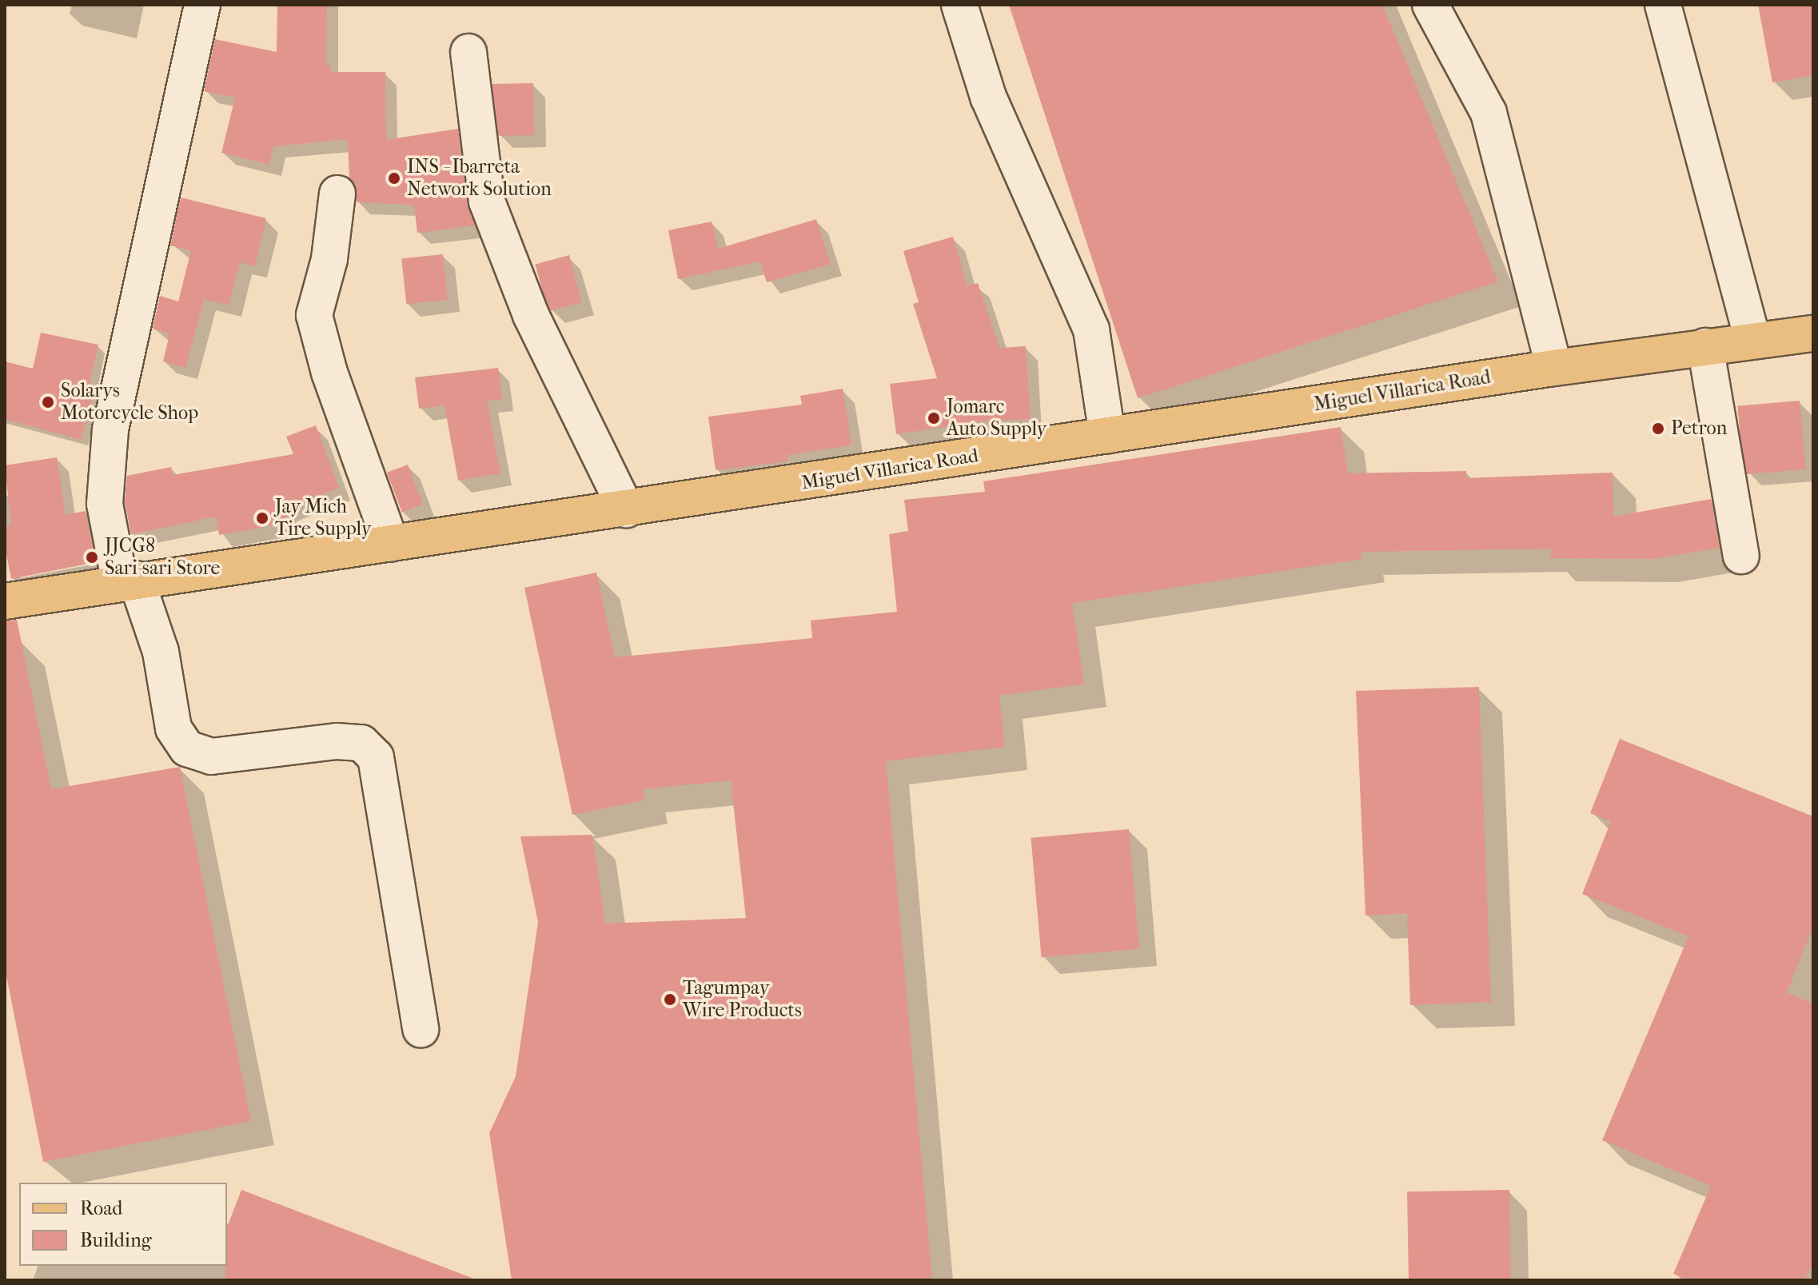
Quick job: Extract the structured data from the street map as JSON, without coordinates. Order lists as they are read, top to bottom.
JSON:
{
  "streets": {
    "main road": ["Miguel Villarica Road"]
  },
  "places": [
    "INS - Ibarreta Network Solution",
    "Solarys Motorcycle Shop",
    "Jomarc Auto Supply",
    "Petron",
    "Jay Mich Tire Supply",
    "JJCG8 Sari-sari Store",
    "Tagumpay Wire Products"
  ],
  "legend": ["Road", "Building"]
}
